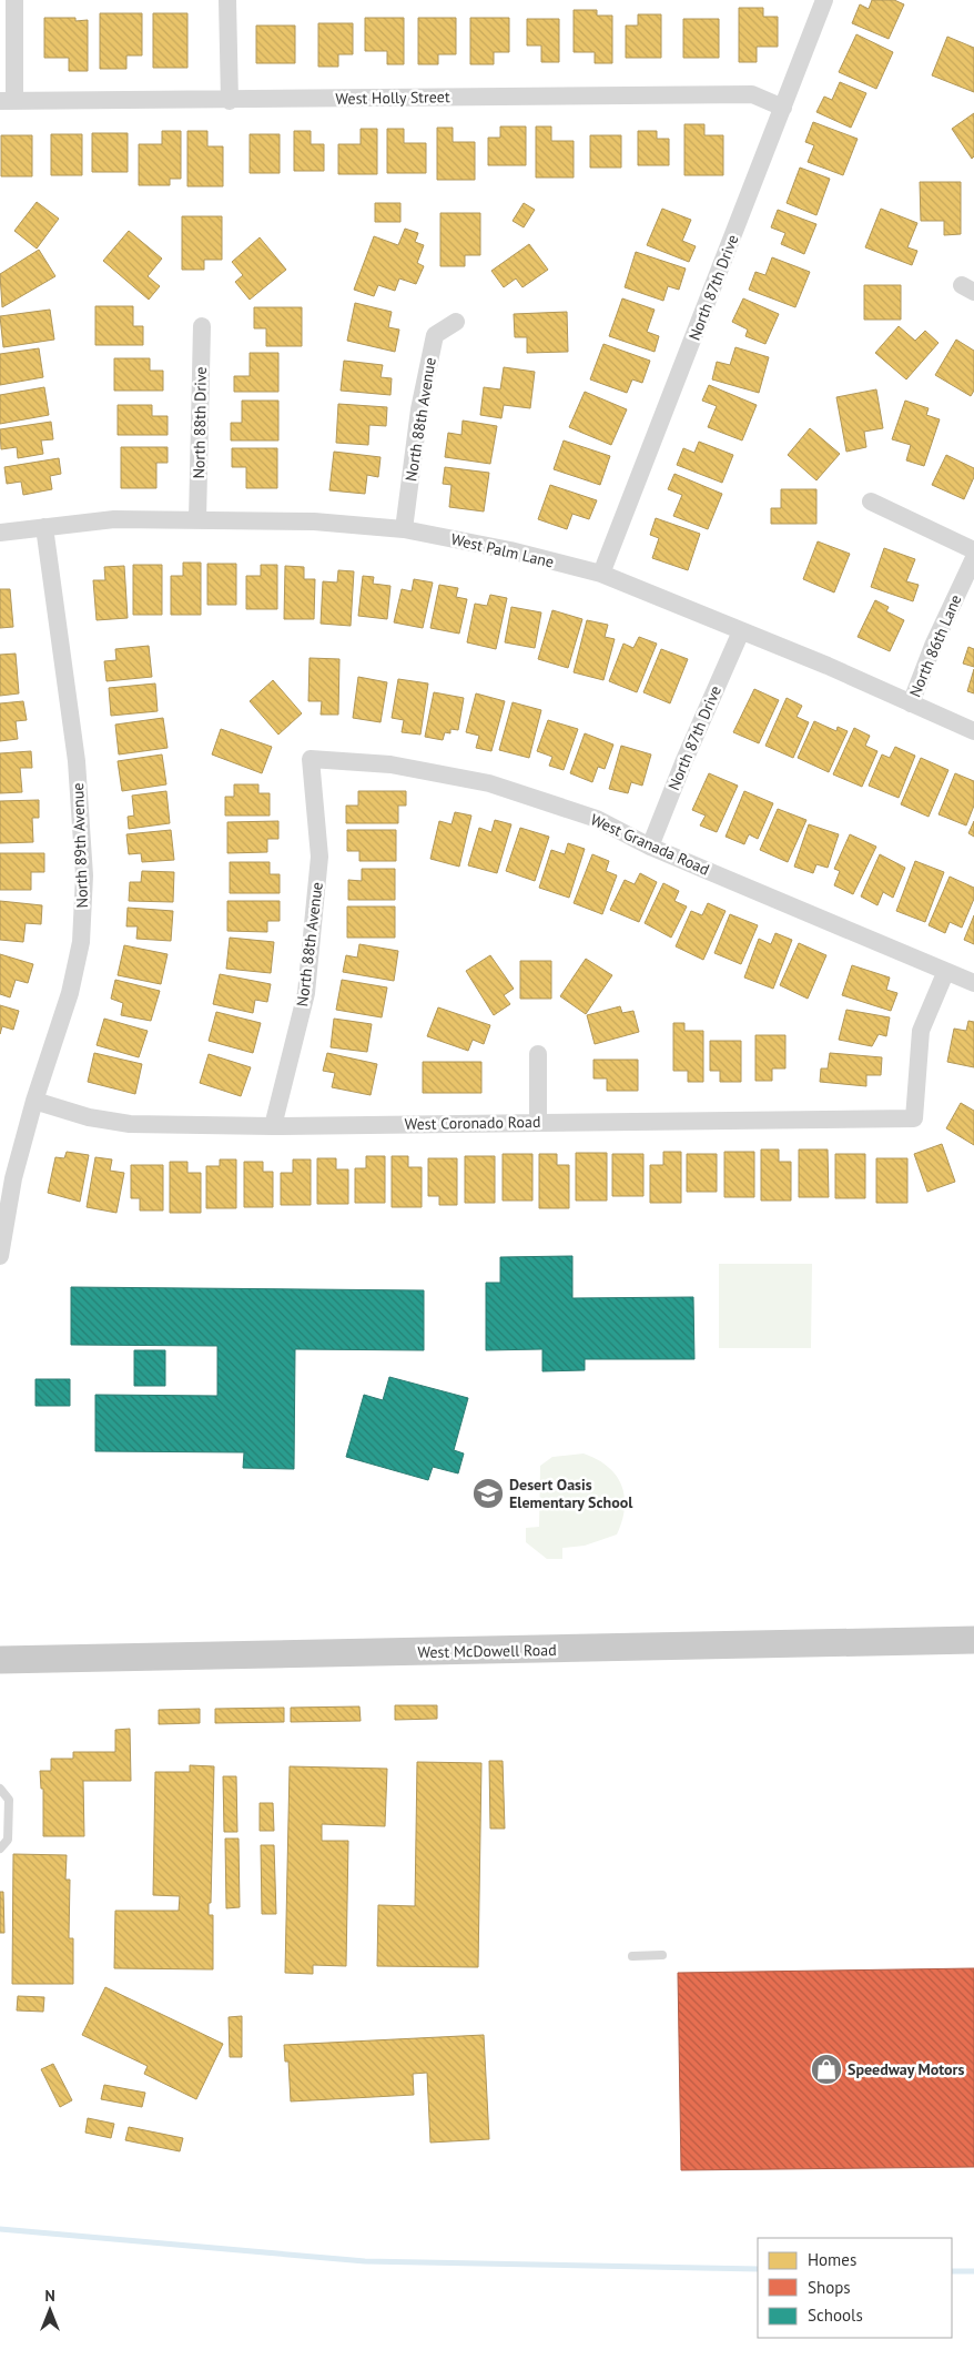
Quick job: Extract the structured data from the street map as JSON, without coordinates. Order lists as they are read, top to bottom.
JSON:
{
  "streets": {
    "main road": ["West McDowell Road"],
    "street": [
      "West Holly Street",
      "North 87th Drive",
      "North 88th Avenue",
      "North 88th Drive",
      "West Palm Lane",
      "North 86th Lane",
      "West Granada Road",
      "North 89th Avenue",
      "West Coronado Road"
    ]
  },
  "crossings": [
    ["West Holly Street", "North 87th Drive"],
    ["North 87th Drive", "West Palm Lane"],
    ["North 87th Drive", "West Granada Road"],
    ["North 88th Avenue", "West Palm Lane"],
    ["North 88th Avenue", "West Granada Road"],
    ["North 88th Avenue", "West Coronado Road"],
    ["North 88th Drive", "West Palm Lane"],
    ["West Palm Lane", "North 86th Lane"],
    ["West Palm Lane", "North 89th Avenue"],
    ["West Granada Road", "West Coronado Road"],
    ["North 89th Avenue", "West Coronado Road"]
  ],
  "places": {
    "school or university": ["Desert Oasis Elementary School"],
    "shop": ["Speedway Motors"]
  },
  "legend": ["Homes", "Shops", "Schools"],
  "north": "top"
}
